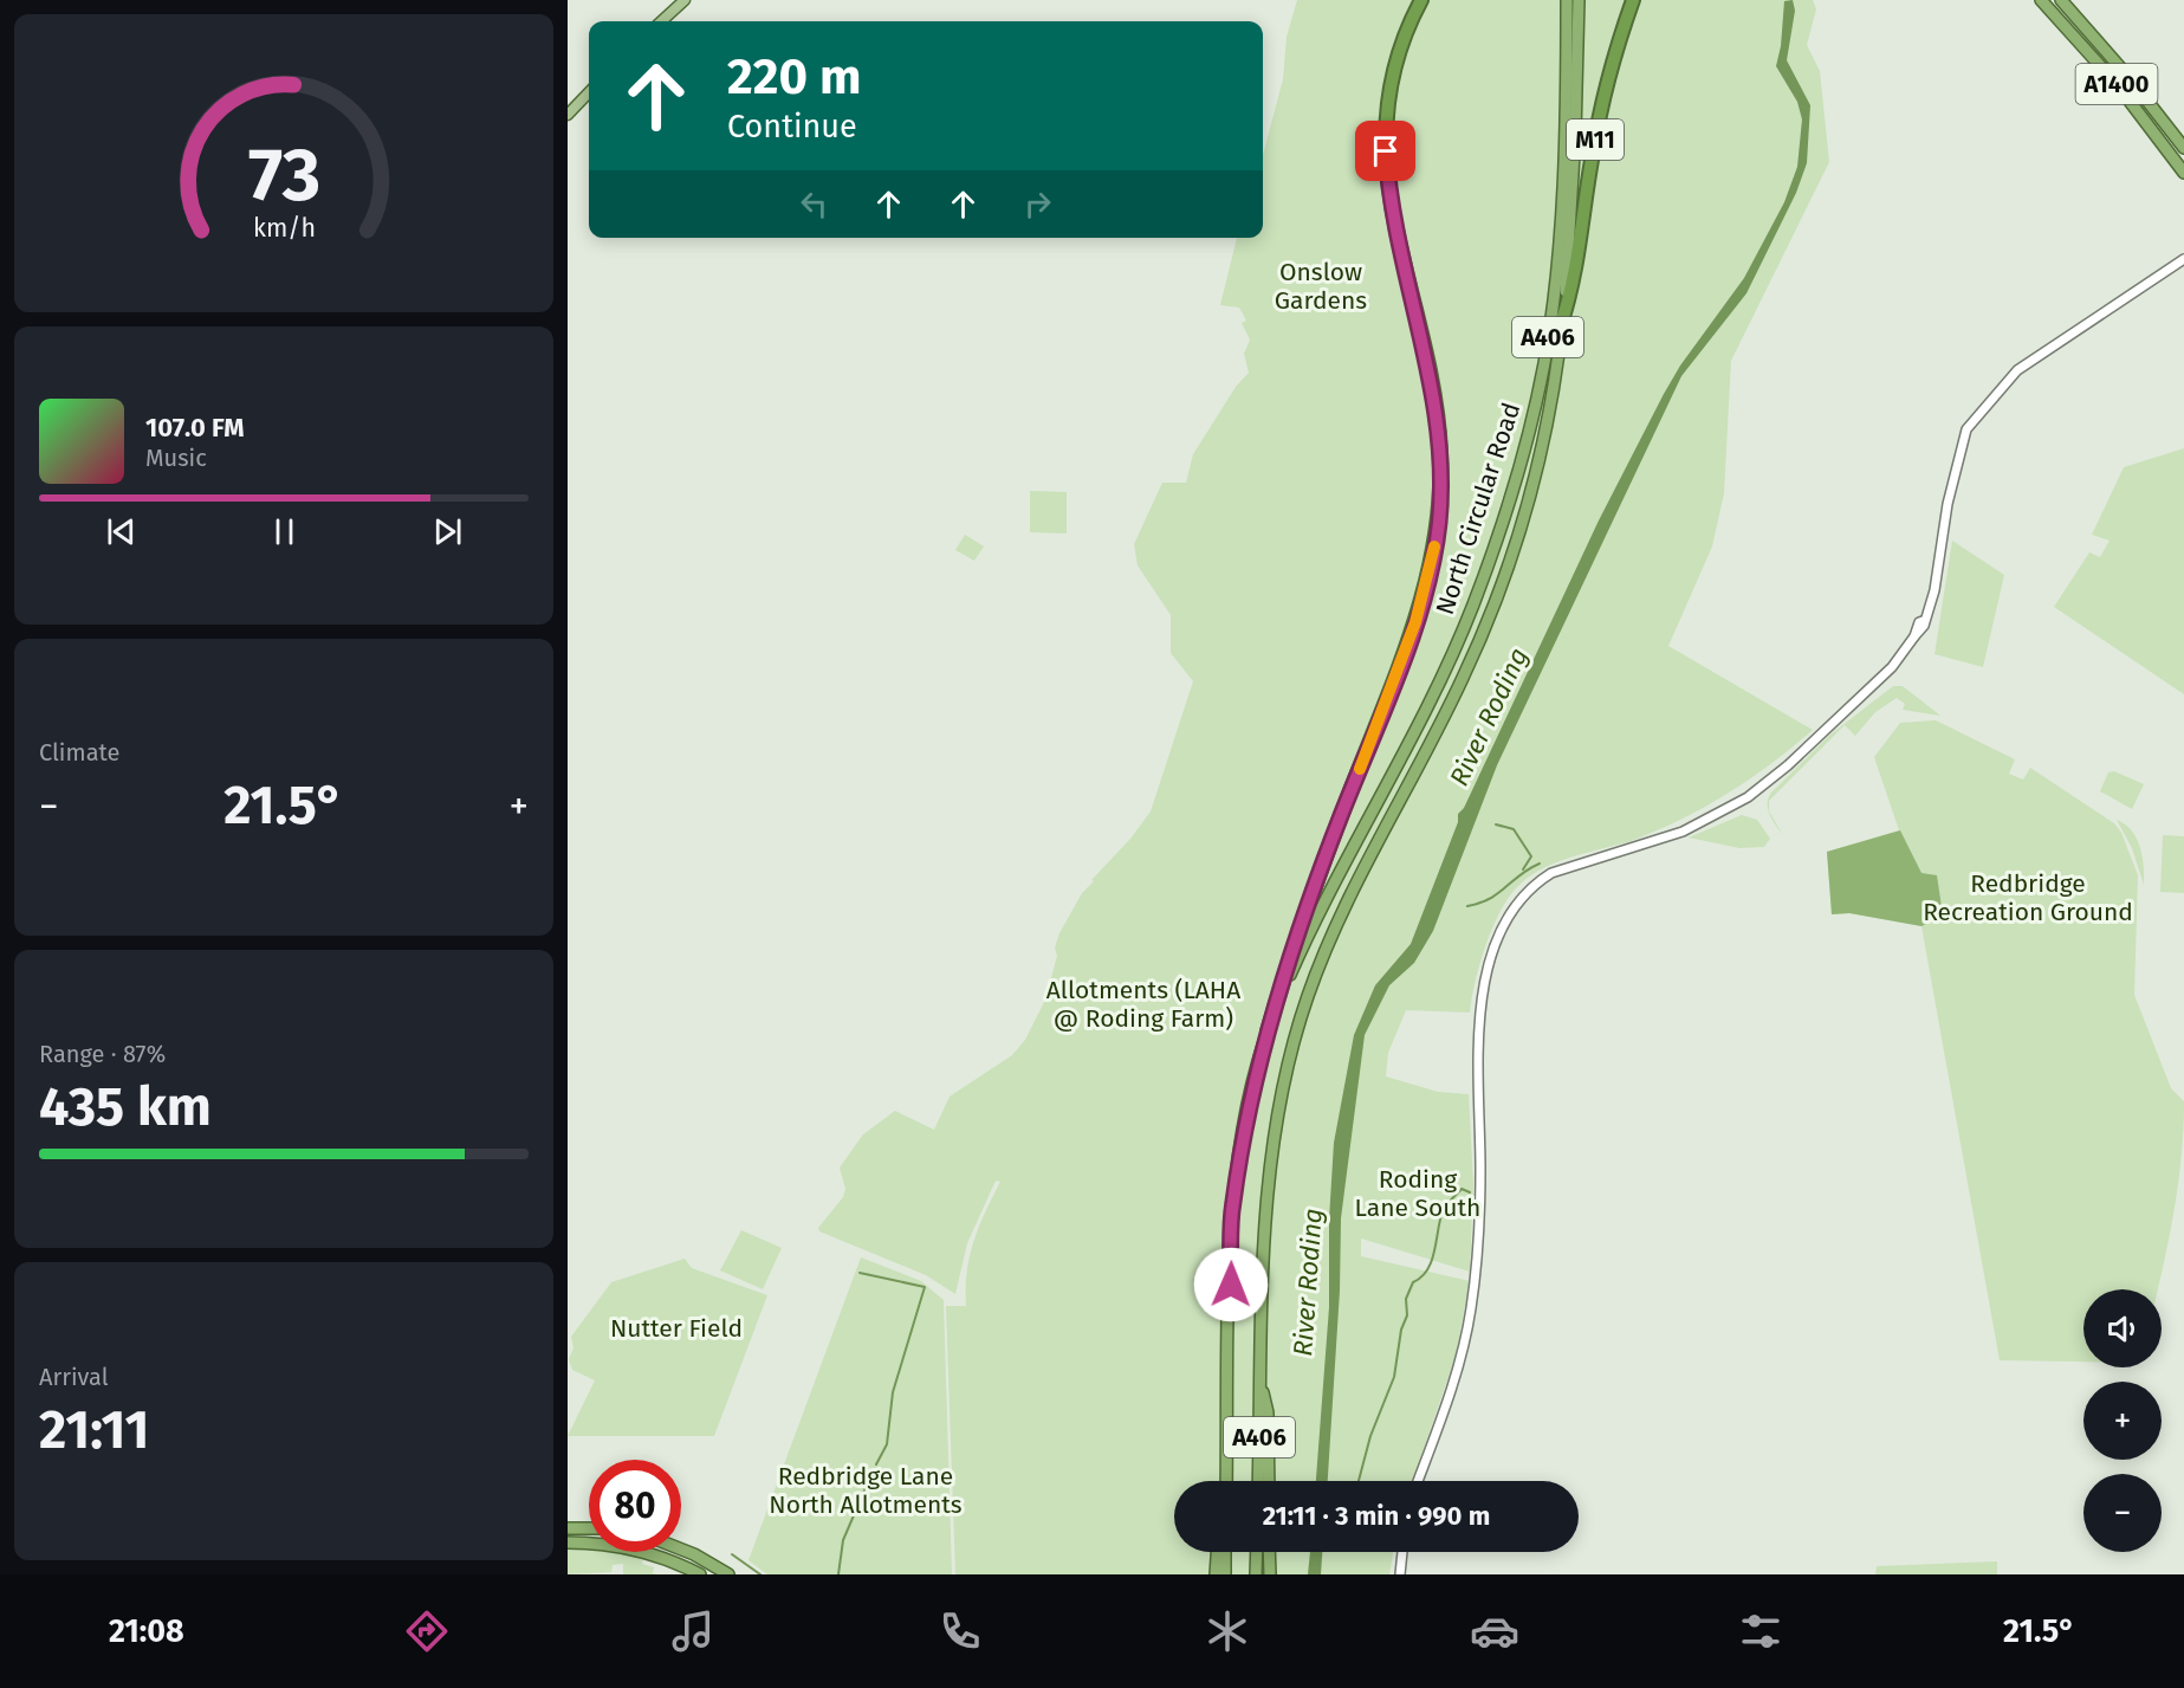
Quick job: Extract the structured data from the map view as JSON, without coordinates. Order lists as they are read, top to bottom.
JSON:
{
  "streets": {
    "highway": [
      "A1400",
      "M11",
      "A406",
      "North Circular Road"
    ]
  },
  "crossings": [
    ["M11", "North Circular Road"],
    ["A406", "North Circular Road"]
  ],
  "water": ["River Roding"],
  "parks": [
    "Onslow Gardens",
    "Redbridge Recreation Ground",
    "Allotments (LAHA @ Roding Farm)",
    "Roding Lane South",
    "Nutter Field",
    "Redbridge Lane North Allotments"
  ],
  "page": {
    "turn": ["220 m", "Continue"],
    "song": ["107.0 FM", "Music"],
    "tile": [
      "Climate",
      ["Range · 87%", "435 km"],
      ["Arrival", "21:11"]
    ],
    "heat": ["−", "21.5°", "+"],
    "map_buttons": ["+", "−"],
    "limit": "80",
    "trip": "21:11 · 3 min · 990 m",
    "tabs": ["21:08", "21.5°"],
    "gauge": ["73", "km/h"]
  }
}
